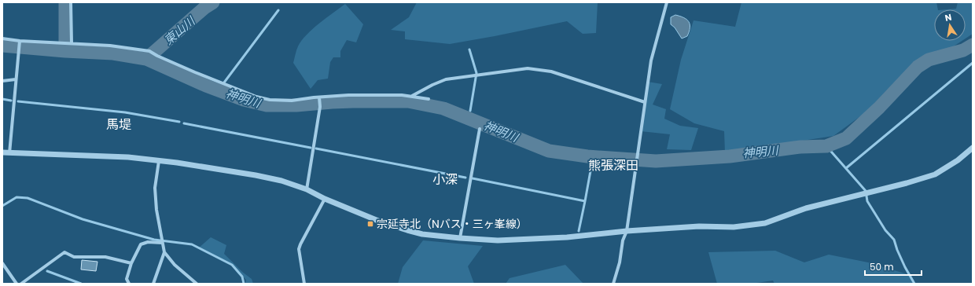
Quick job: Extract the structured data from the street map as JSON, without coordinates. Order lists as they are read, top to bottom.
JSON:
{
  "districts": ["馬堤", "熊張深田", "小深"],
  "water": ["東山川", "神明川"],
  "places": {
    "transit": ["宗延寺北（Nバス・三ヶ峯線）"]
  },
  "scale_bar": "50 m",
  "north": "top"
}
